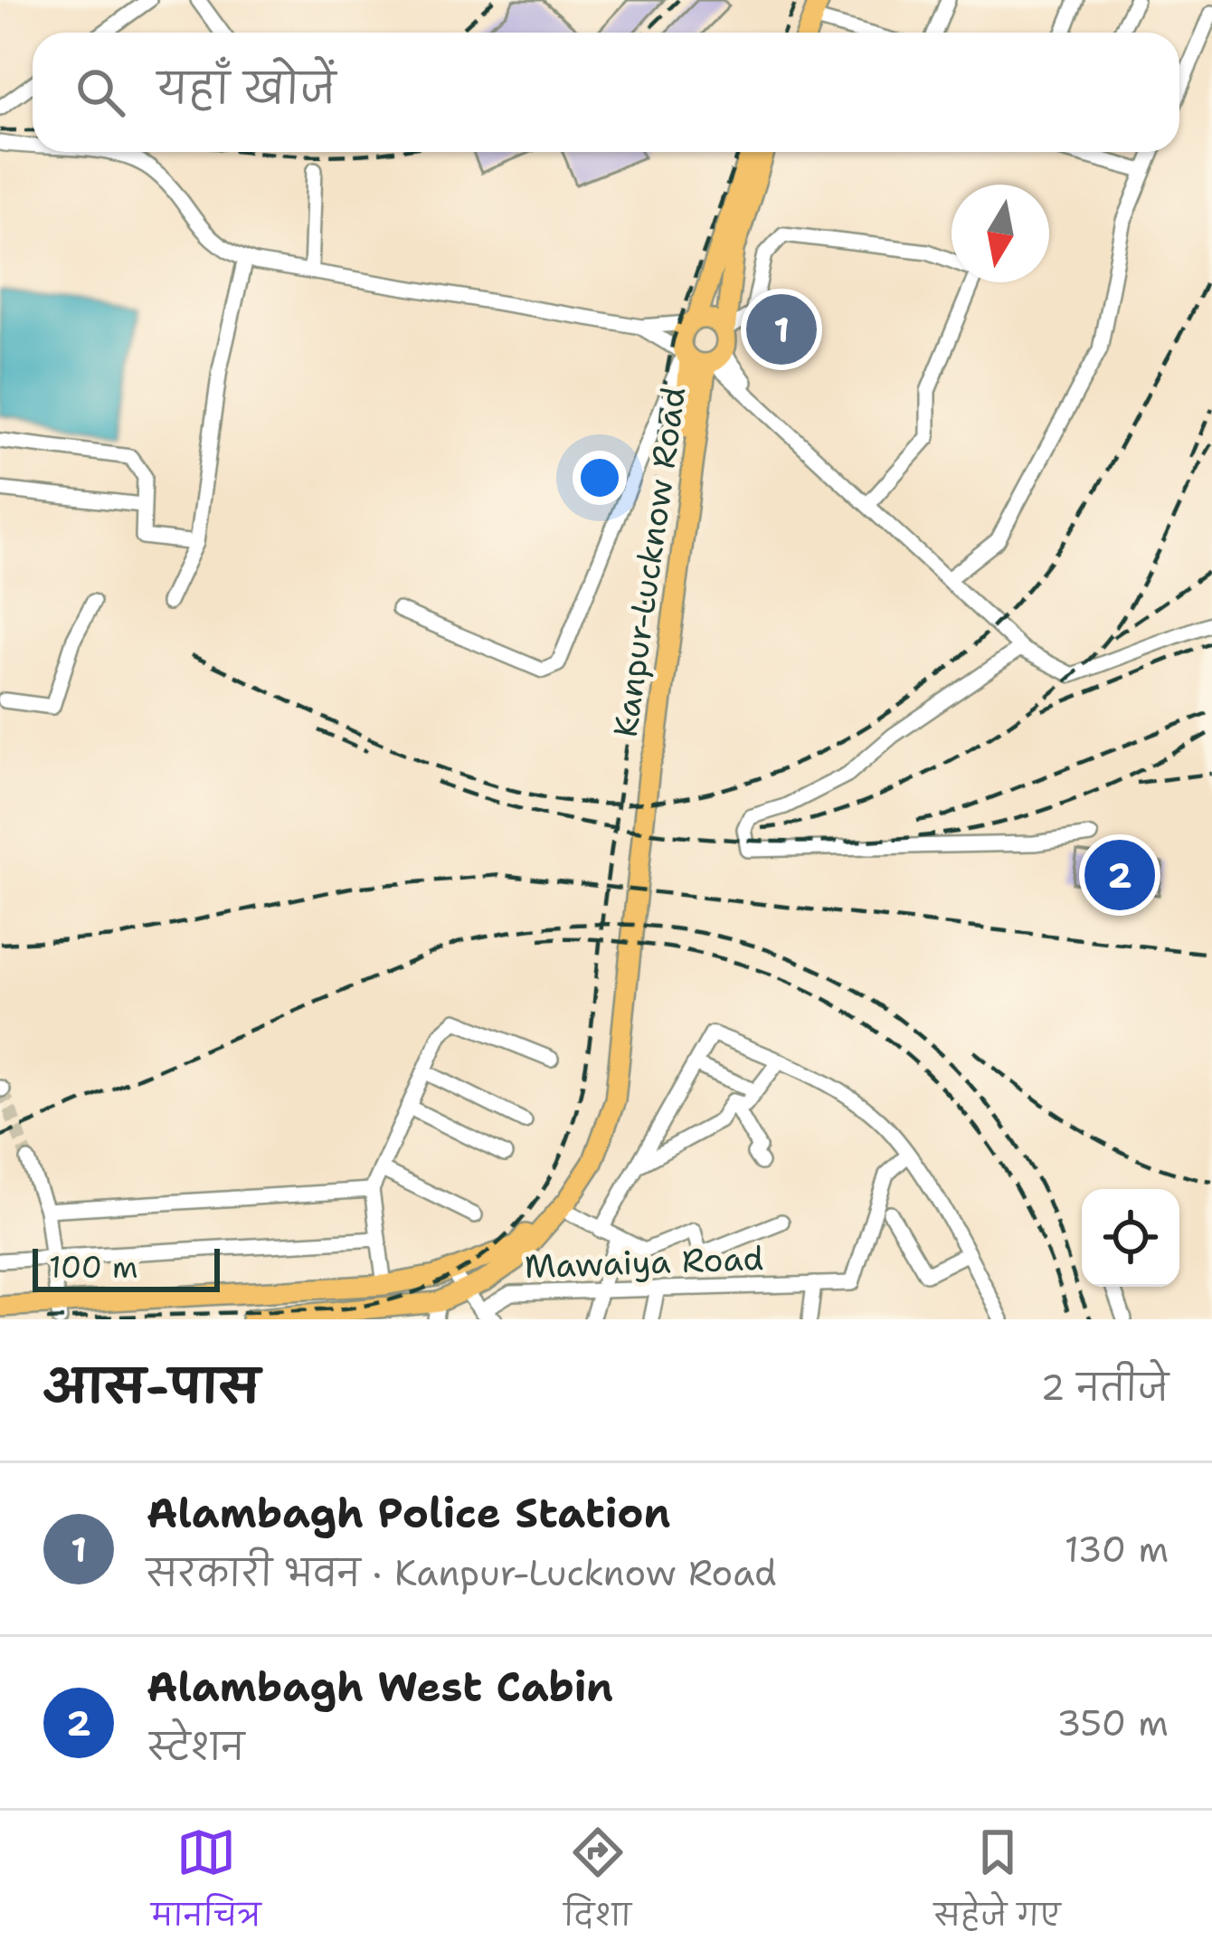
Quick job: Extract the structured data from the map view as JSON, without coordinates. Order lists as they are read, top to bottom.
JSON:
{
  "streets": {
    "main road": ["Kanpur-Lucknow Road"],
    "street": ["Mawaiya Road"]
  },
  "scale_bar": "100 m",
  "north": "bottom",
  "page": {
    "search": "यहाँ खोजें",
    "pins": ["1", "2"],
    "scale": "100 m",
    "heading": ["आस-पास", "2 नतीजे"],
    "list": [
      {
        "mark": "1",
        "name": "Alambagh Police Station",
        "note": "सरकारी भवन · Kanpur-Lucknow Road",
        "value": "130 m"
      },
      {
        "mark": "2",
        "name": "Alambagh West Cabin",
        "note": "स्टेशन",
        "value": "350 m"
      }
    ],
    "nav": ["मानचित्र", "दिशा", "सहेजे गए"]
  }
}
